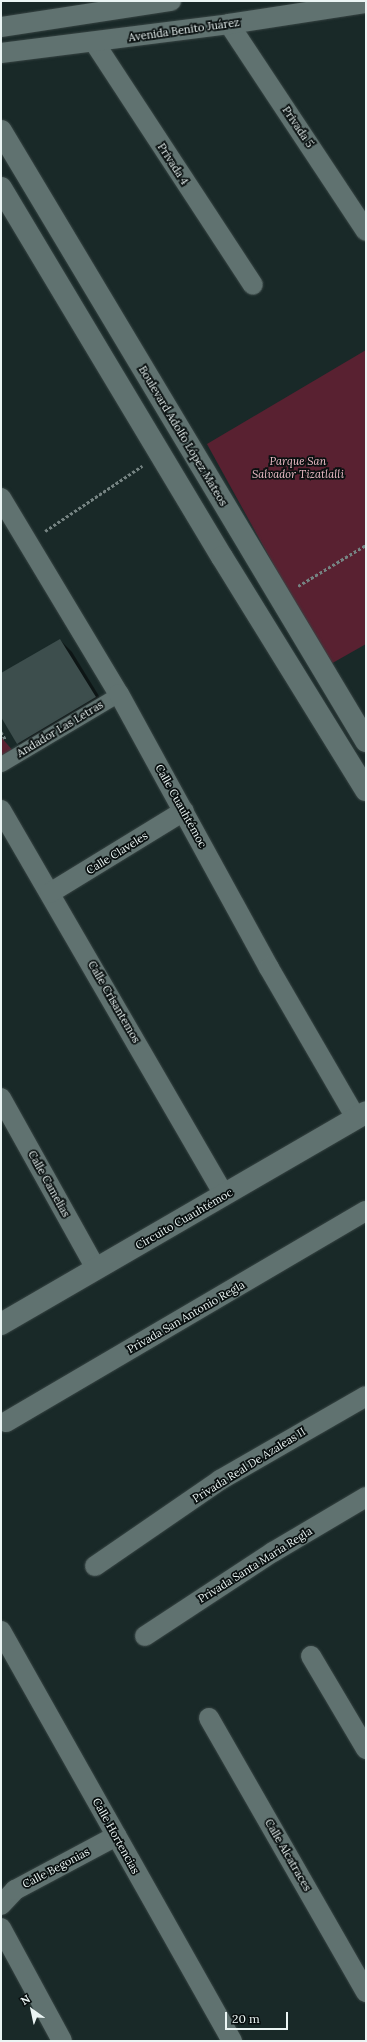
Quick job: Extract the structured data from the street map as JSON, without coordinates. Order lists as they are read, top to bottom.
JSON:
{
  "streets": {
    "street": [
      "Avenida Benito Juárez",
      "Privada 5",
      "Privada 4",
      "Boulevard Adolfo López Mateos",
      "Andador Las Letras",
      "Calle Cuauhtémoc",
      "Calle Claveles",
      "Calle Crisantemos",
      "Calle Camelias",
      "Circuito Cuauhtémoc",
      "Privada San Antonio Regla",
      "Privada Real De Azaleas II",
      "Privada Santa María Regla",
      "Calle Hortencias",
      "Calle Alcatraces",
      "Calle Begonias"
    ]
  },
  "crossings": [
    ["Avenida Benito Juárez", "Privada 5"],
    ["Avenida Benito Juárez", "Privada 4"],
    ["Andador Las Letras", "Calle Cuauhtémoc"],
    ["Calle Cuauhtémoc", "Calle Claveles"],
    ["Calle Cuauhtémoc", "Circuito Cuauhtémoc"],
    ["Calle Claveles", "Calle Crisantemos"],
    ["Calle Crisantemos", "Circuito Cuauhtémoc"],
    ["Calle Camelias", "Circuito Cuauhtémoc"],
    ["Calle Hortencias", "Calle Begonias"]
  ],
  "parks": ["Parque San Salvador Tizatlalli"],
  "scale_bar": "20 m",
  "north": "top left"
}
